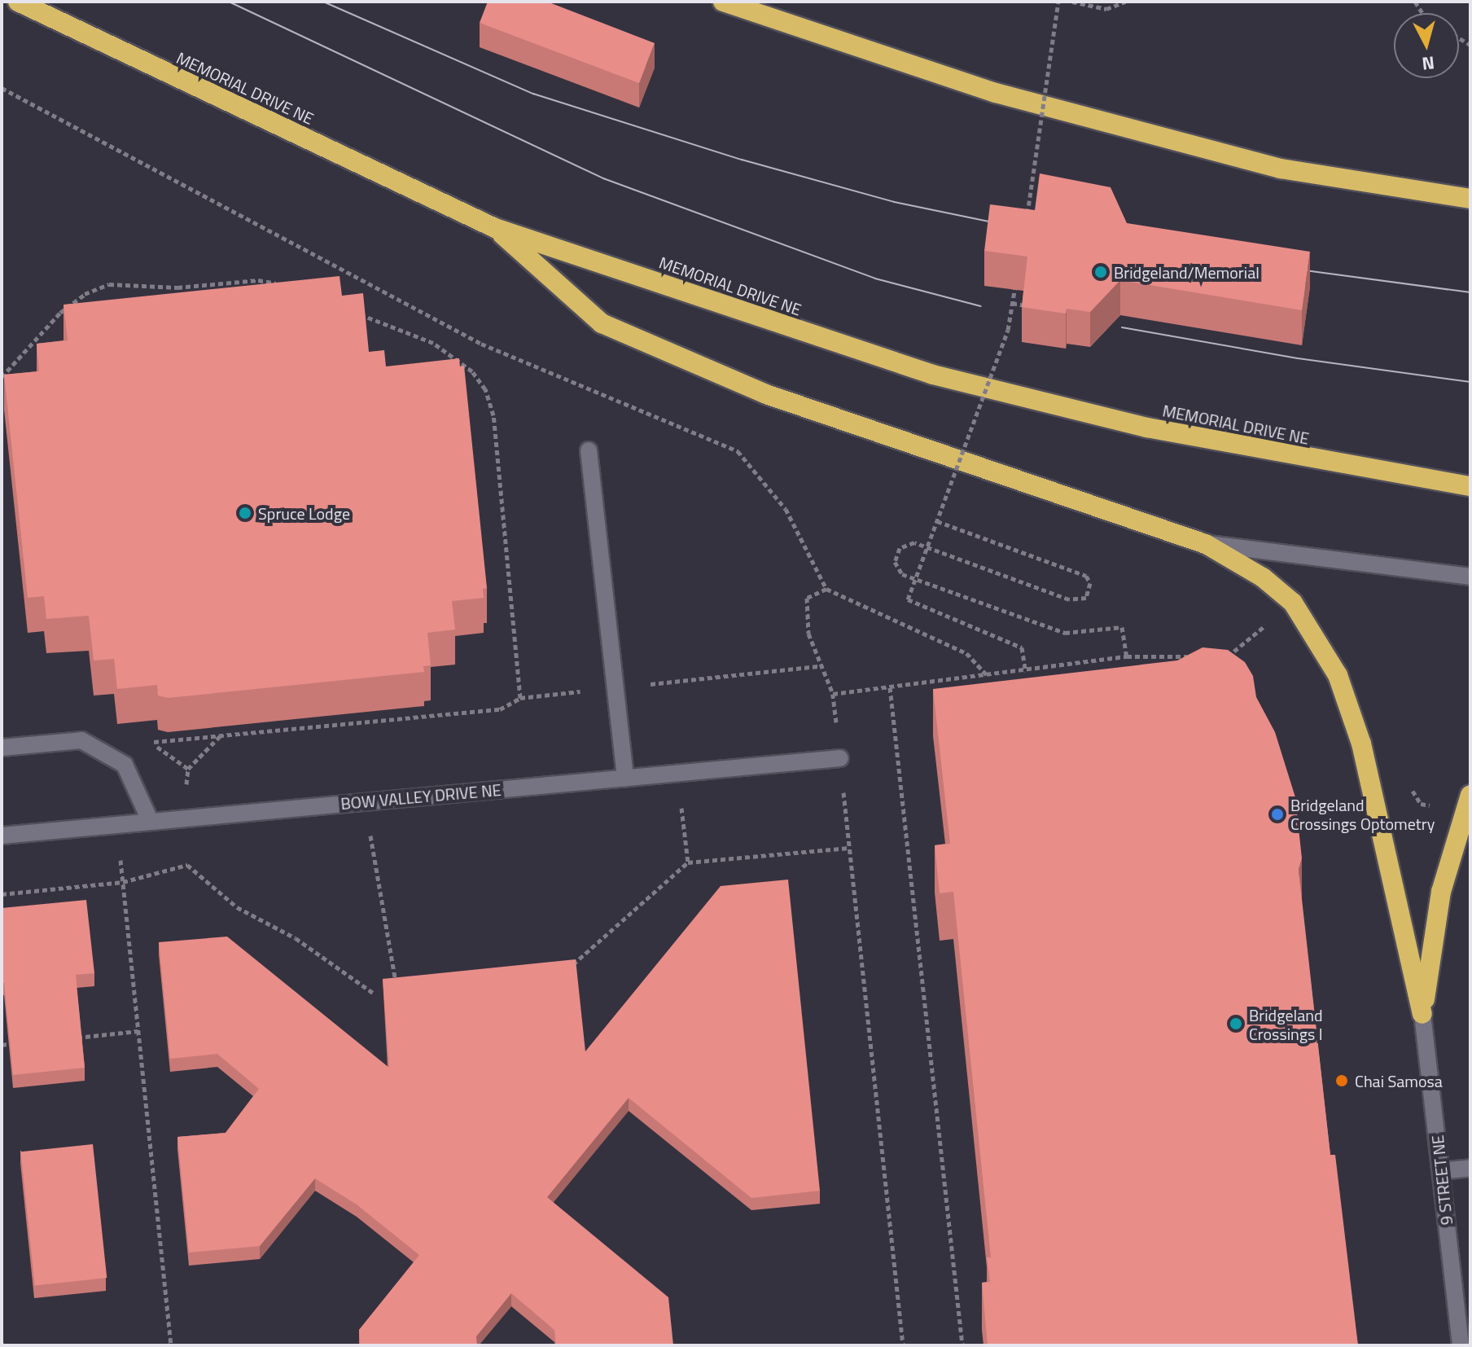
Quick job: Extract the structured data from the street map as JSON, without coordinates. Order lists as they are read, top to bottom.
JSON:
{
  "streets": {
    "highway": ["MEMORIAL DRIVE NE"],
    "street": ["BOW VALLEY DRIVE NE", "9 STREET NE"]
  },
  "places": [
    "Bridgeland/Memorial",
    "Spruce Lodge",
    "Bridgeland Crossings Optometry",
    "Bridgeland Crossings I",
    "Chai Samosa"
  ],
  "north": "bottom"
}
